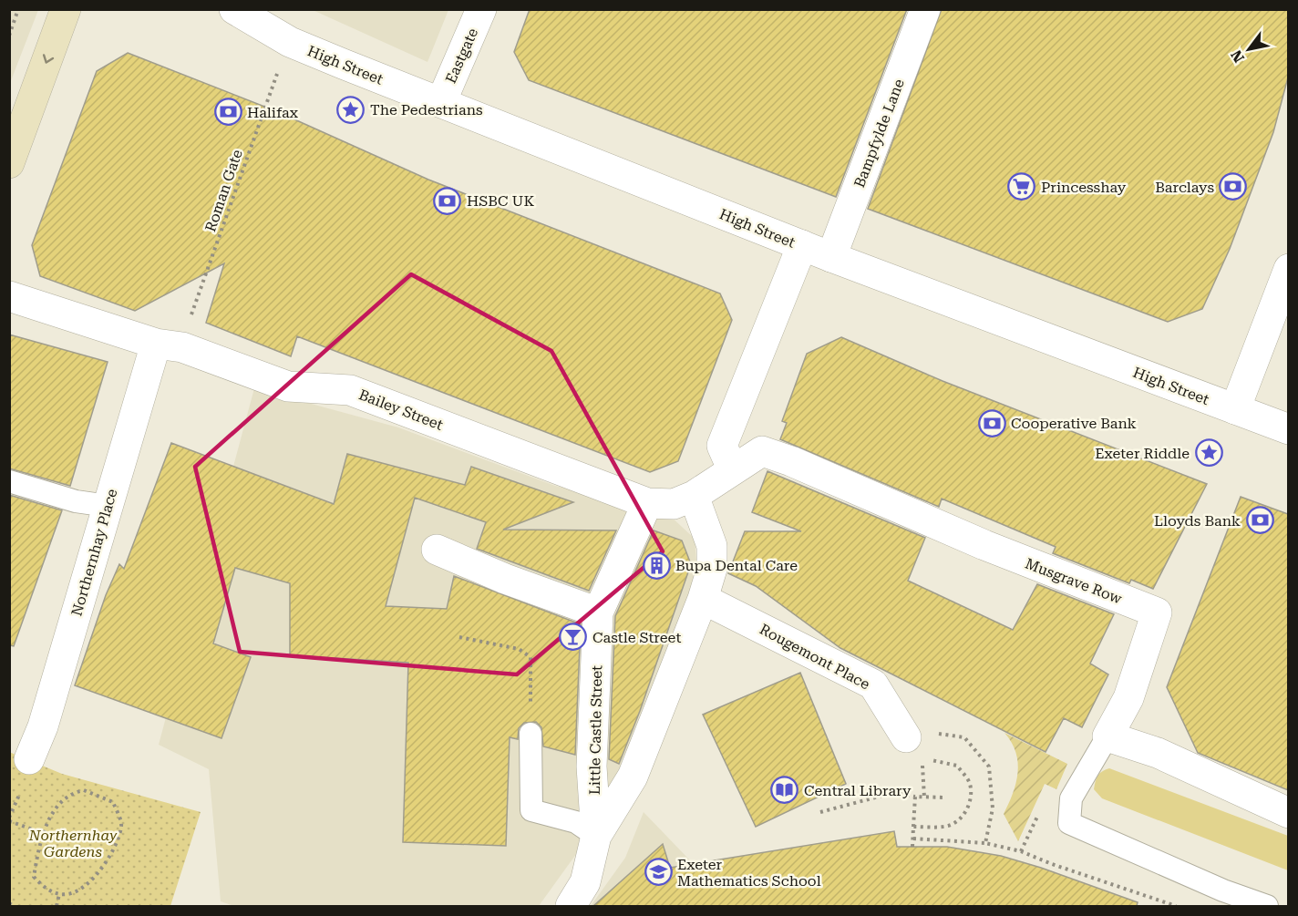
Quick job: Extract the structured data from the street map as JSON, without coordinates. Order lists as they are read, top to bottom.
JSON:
{
  "streets": {
    "street": [
      "Eastgate",
      "High Street",
      "Bampfylde Lane",
      "Bailey Street",
      "Northernhay Place",
      "Musgrave Row",
      "Rougemont Place",
      "Little Castle Street"
    ],
    "path": ["Roman Gate"]
  },
  "crossings": [
    ["Eastgate", "High Street"],
    ["High Street", "Bampfylde Lane"],
    ["High Street", "Roman Gate"],
    ["Roman Gate", "Bailey Street"],
    ["Roman Gate", "Northernhay Place"],
    ["Bailey Street", "Northernhay Place"],
    ["Bailey Street", "Musgrave Row"],
    ["Bailey Street", "Little Castle Street"]
  ],
  "parks": ["Northernhay Gardens"],
  "places": {
    "place": ["The Pedestrians", "Exeter Riddle"],
    "bank": [
      "Halifax",
      "Barclays",
      "HSBC UK",
      "Cooperative Bank",
      "Lloyds Bank"
    ],
    "supermarket": ["Princesshay"],
    "building": ["Bupa Dental Care"],
    "bar": ["Castle Street"],
    "library": ["Central Library"],
    "school or university": ["Exeter Mathematics School"]
  },
  "north": "bottom left"
}
